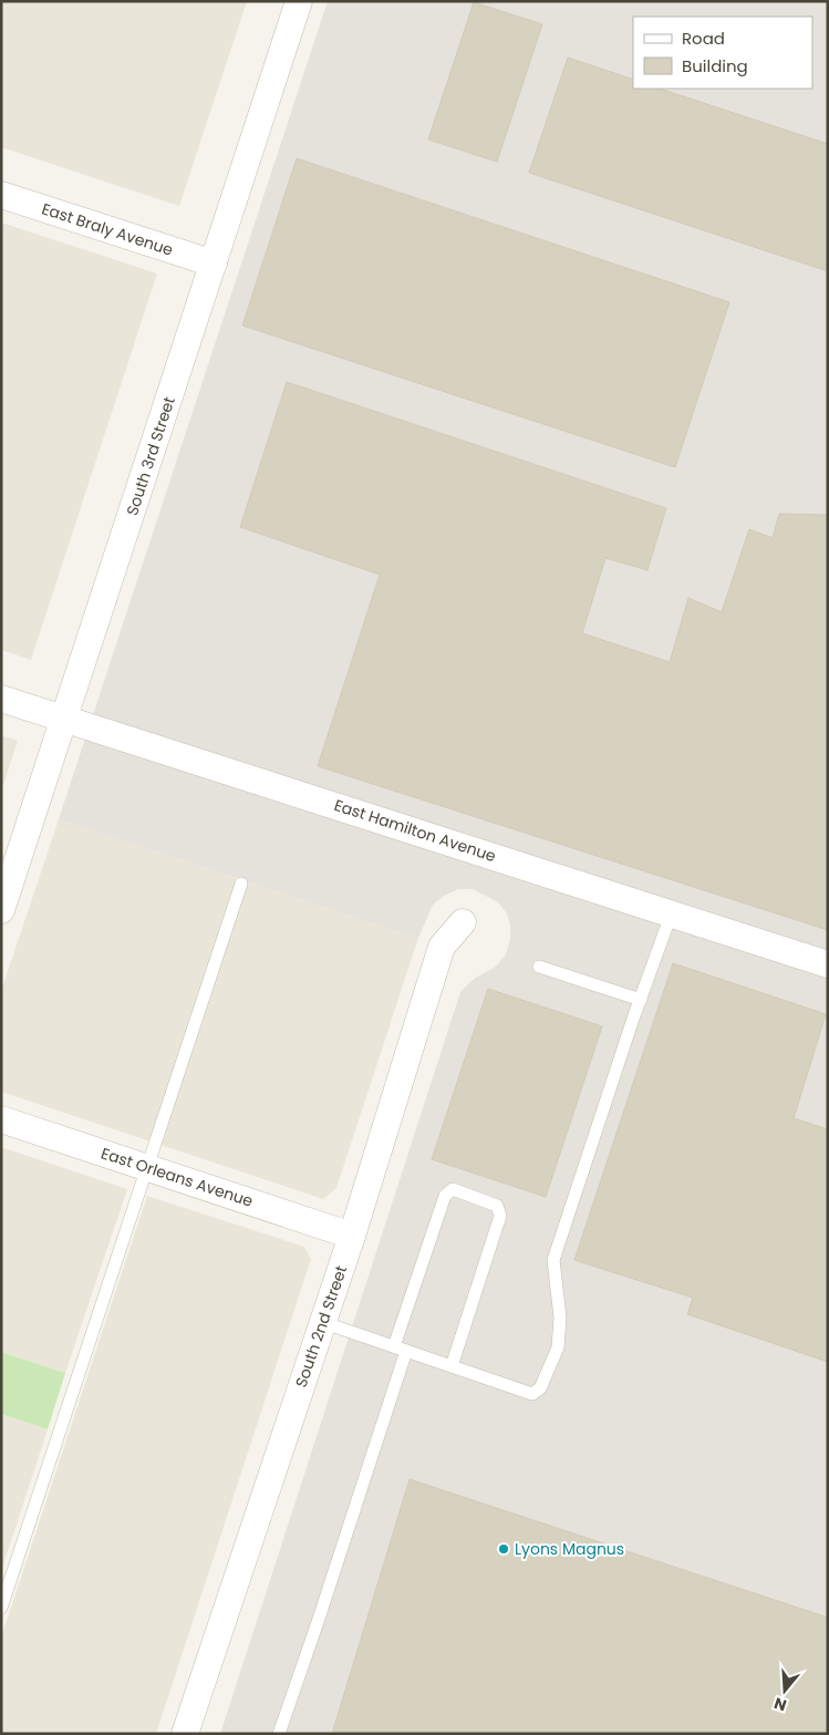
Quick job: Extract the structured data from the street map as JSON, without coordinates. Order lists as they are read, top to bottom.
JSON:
{
  "streets": {
    "street": [
      "East Braly Avenue",
      "South 3rd Street",
      "East Hamilton Avenue",
      "East Orleans Avenue",
      "South 2nd Street"
    ]
  },
  "crossings": [
    ["East Braly Avenue", "South 3rd Street"],
    ["South 3rd Street", "East Hamilton Avenue"],
    ["East Orleans Avenue", "South 2nd Street"]
  ],
  "places": ["Lyons Magnus"],
  "legend": ["Road", "Building"],
  "north": "bottom"
}
